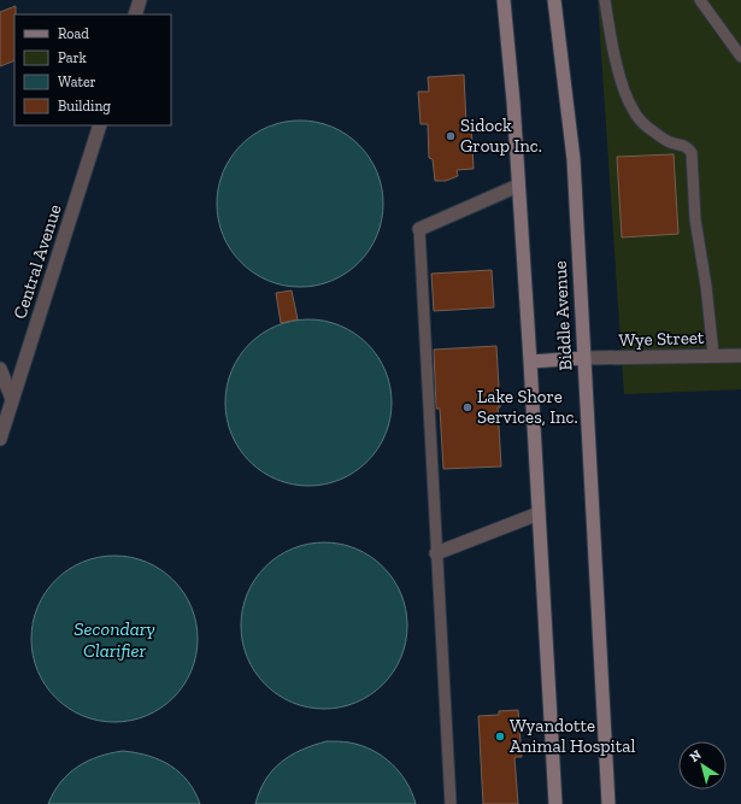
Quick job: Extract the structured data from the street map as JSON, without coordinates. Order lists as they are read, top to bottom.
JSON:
{
  "streets": {
    "main road": ["Biddle Avenue"],
    "street": ["Central Avenue", "Wye Street"]
  },
  "crossings": [
    ["Biddle Avenue", "Wye Street"]
  ],
  "water": ["Secondary Clarifier"],
  "places": ["Sidock Group Inc.", "Lake Shore Services, Inc.", "Wyandotte Animal Hospital"],
  "legend": [
    "Road",
    "Park",
    "Water",
    "Building"
  ],
  "north": "top left"
}
